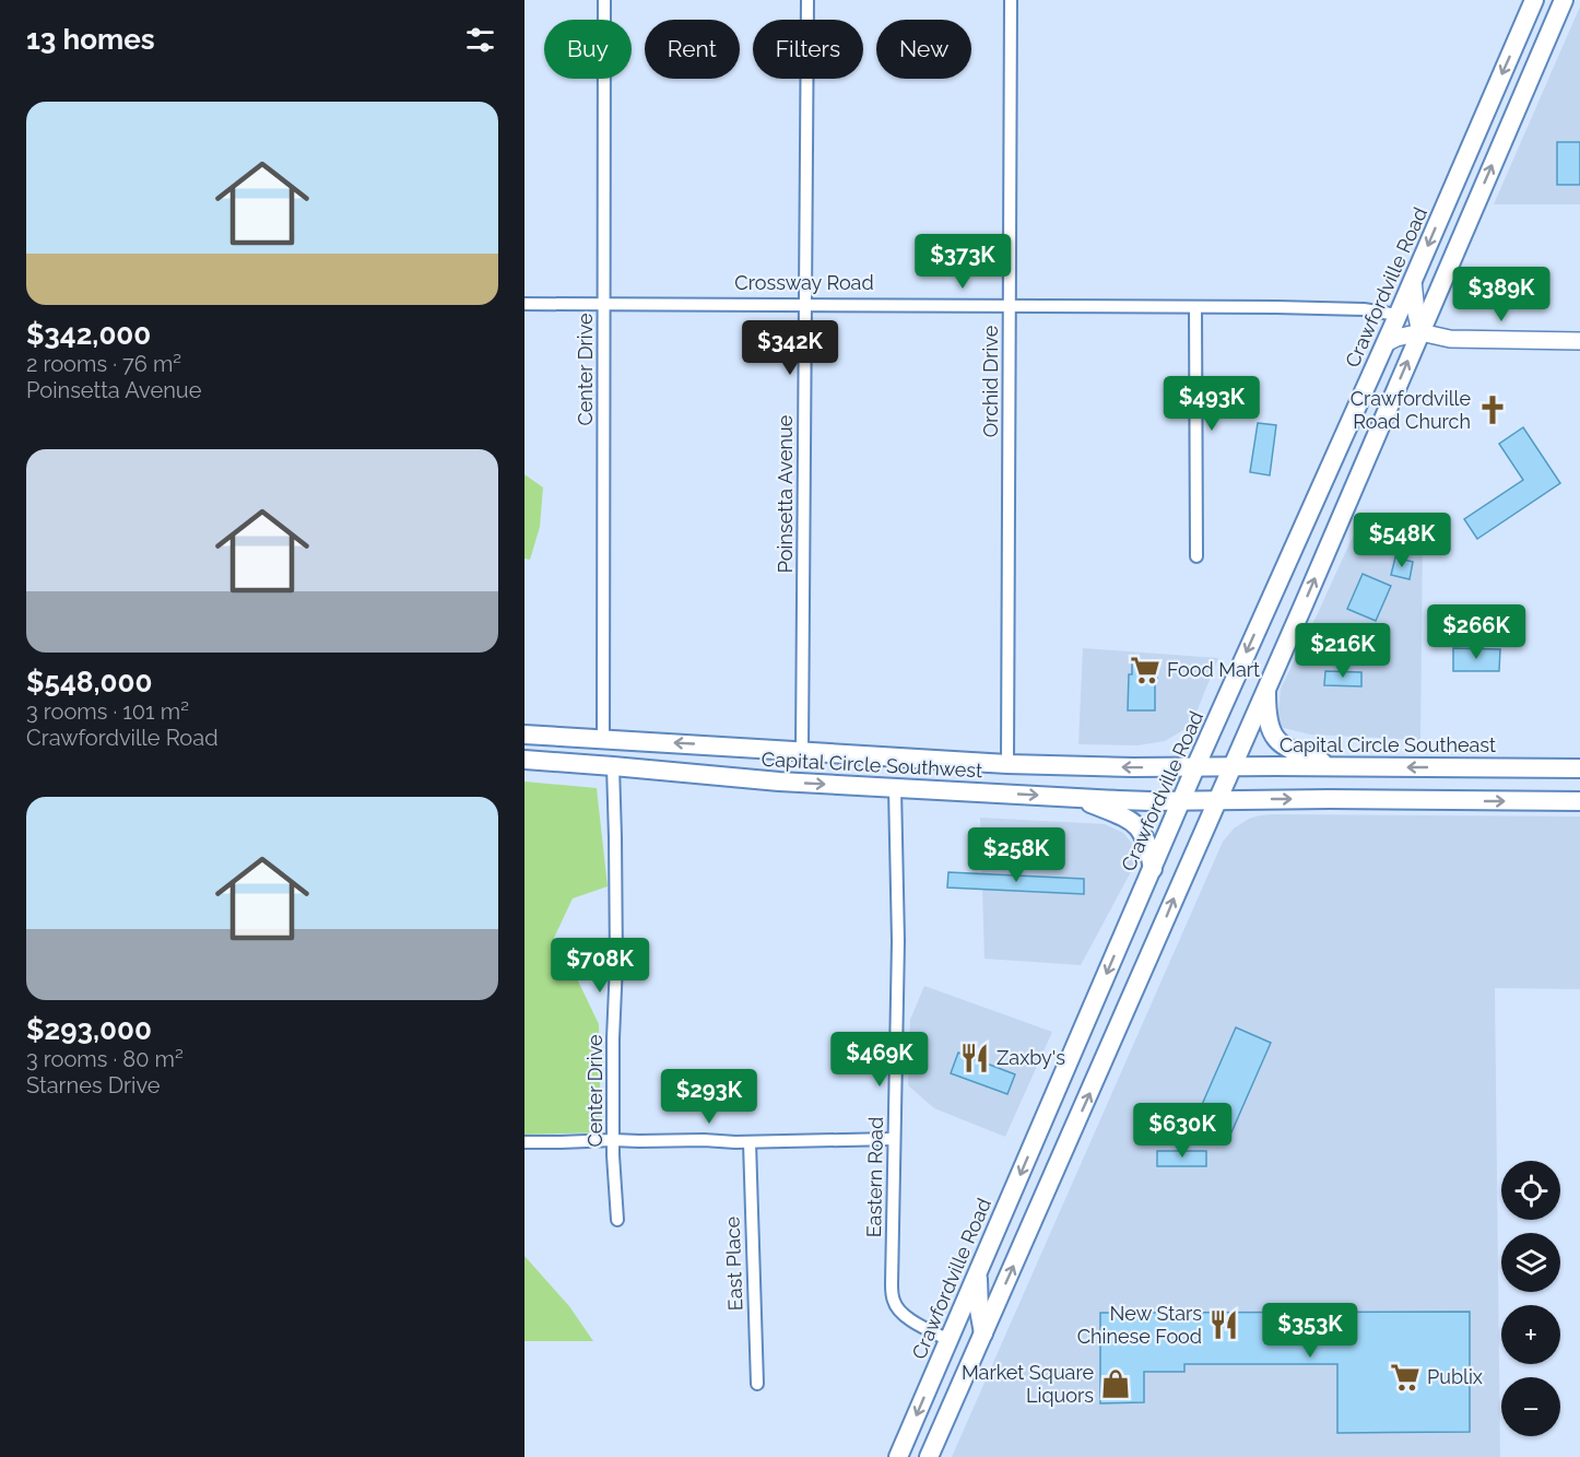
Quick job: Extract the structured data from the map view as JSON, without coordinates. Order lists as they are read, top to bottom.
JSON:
{
  "streets": {
    "main road": ["Crawfordville Road", "Capital Circle Southeast", "Capital Circle Southwest"],
    "street": [
      "Crossway Road",
      "Center Drive",
      "Orchid Drive",
      "Poinsetta Avenue",
      "Eastern Road",
      "East Place"
    ]
  },
  "crossings": [
    ["Crossway Road", "Crawfordville Road"],
    ["Crossway Road", "Center Drive"],
    ["Crossway Road", "Orchid Drive"],
    ["Crossway Road", "Poinsetta Avenue"],
    ["Crawfordville Road", "Capital Circle Southeast"],
    ["Crawfordville Road", "Capital Circle Southwest"],
    ["Crawfordville Road", "Eastern Road"],
    ["Center Drive", "Capital Circle Southwest"],
    ["Orchid Drive", "Capital Circle Southwest"],
    ["Poinsetta Avenue", "Capital Circle Southwest"],
    ["Capital Circle Southeast", "Capital Circle Southwest"],
    ["Capital Circle Southwest", "Eastern Road"]
  ],
  "places": {
    "church": ["Crawfordville Road Church"],
    "supermarket": ["Food Mart", "Publix"],
    "restaurant": ["Zaxby's", "New Stars Chinese Food"],
    "shop": ["Market Square Liquors"]
  },
  "page": {
    "heading": "13 homes",
    "chip": [
      "Buy",
      "Rent",
      "Filters",
      "New"
    ],
    "list": [
      {
        "name": "$342,000",
        "note": "2 rooms · 76 m² · Poinsetta Avenue"
      },
      {
        "name": "$548,000",
        "note": "3 rooms · 101 m² · Crawfordville Road"
      },
      {
        "name": "$293,000",
        "note": "3 rooms · 80 m² · Starnes Drive"
      }
    ],
    "price": [
      "$373K",
      "$389K",
      "$342K",
      "$493K",
      "$548K",
      "$266K",
      "$216K",
      "$258K",
      "$708K",
      "$469K",
      "$293K",
      "$630K",
      "$353K"
    ],
    "map_buttons": ["+", "−"]
  }
}
